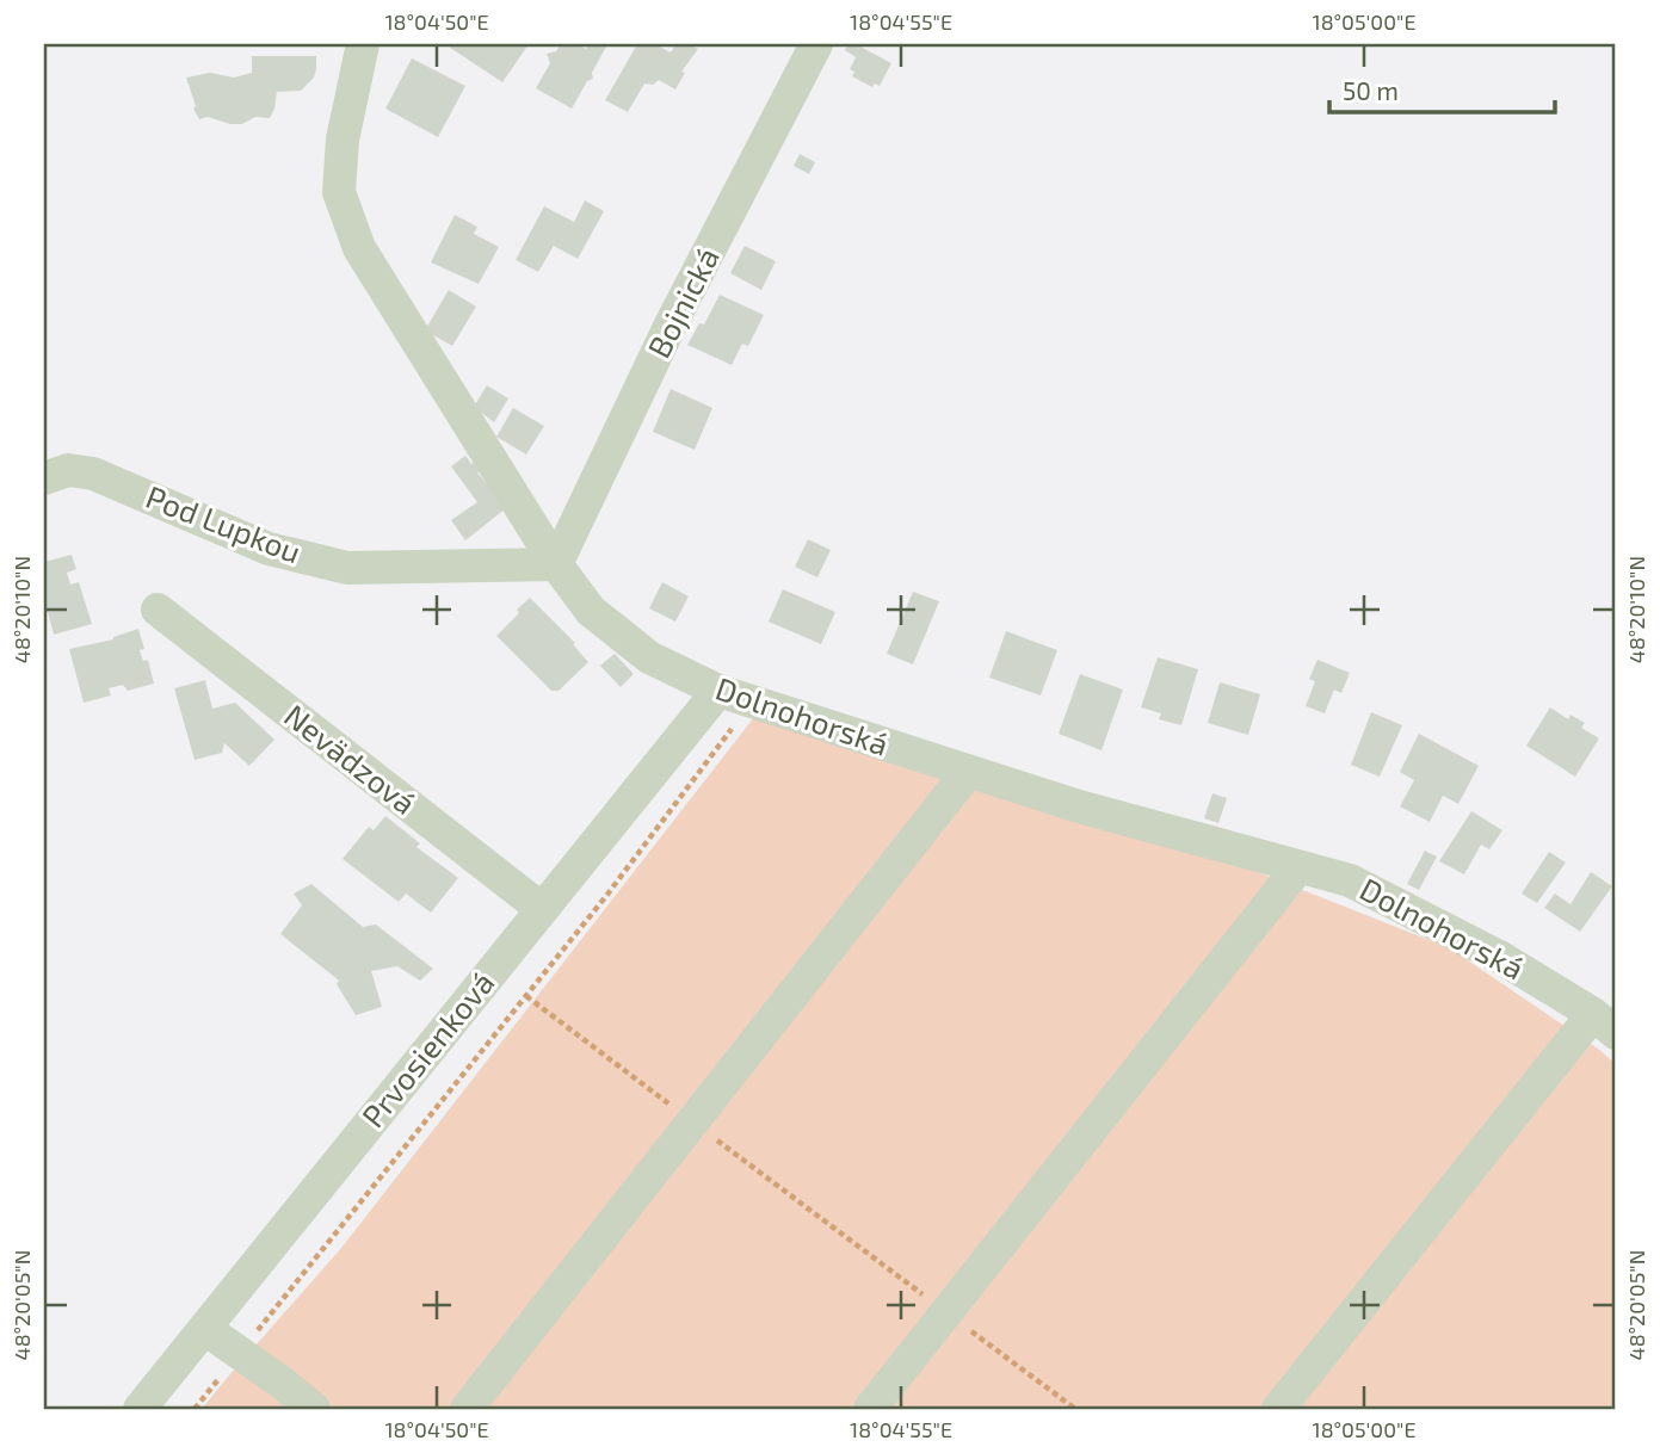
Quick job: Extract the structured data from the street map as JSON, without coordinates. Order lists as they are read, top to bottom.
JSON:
{
  "streets": {
    "street": [
      "Bojnická",
      "Pod Lupkou",
      "Dolnohorská",
      "Nevädzová",
      "Prvosienková"
    ]
  },
  "crossings": [
    ["Bojnická", "Pod Lupkou"],
    ["Bojnická", "Dolnohorská"],
    ["Pod Lupkou", "Dolnohorská"],
    ["Dolnohorská", "Prvosienková"],
    ["Nevädzová", "Prvosienková"]
  ],
  "scale_bar": "50 m",
  "coordinates": [
    "18°04'50\"E",
    "18°04'55\"E",
    "18°05'00\"E",
    "48°20'10\"N",
    "48°20'05\"N"
  ]
}
